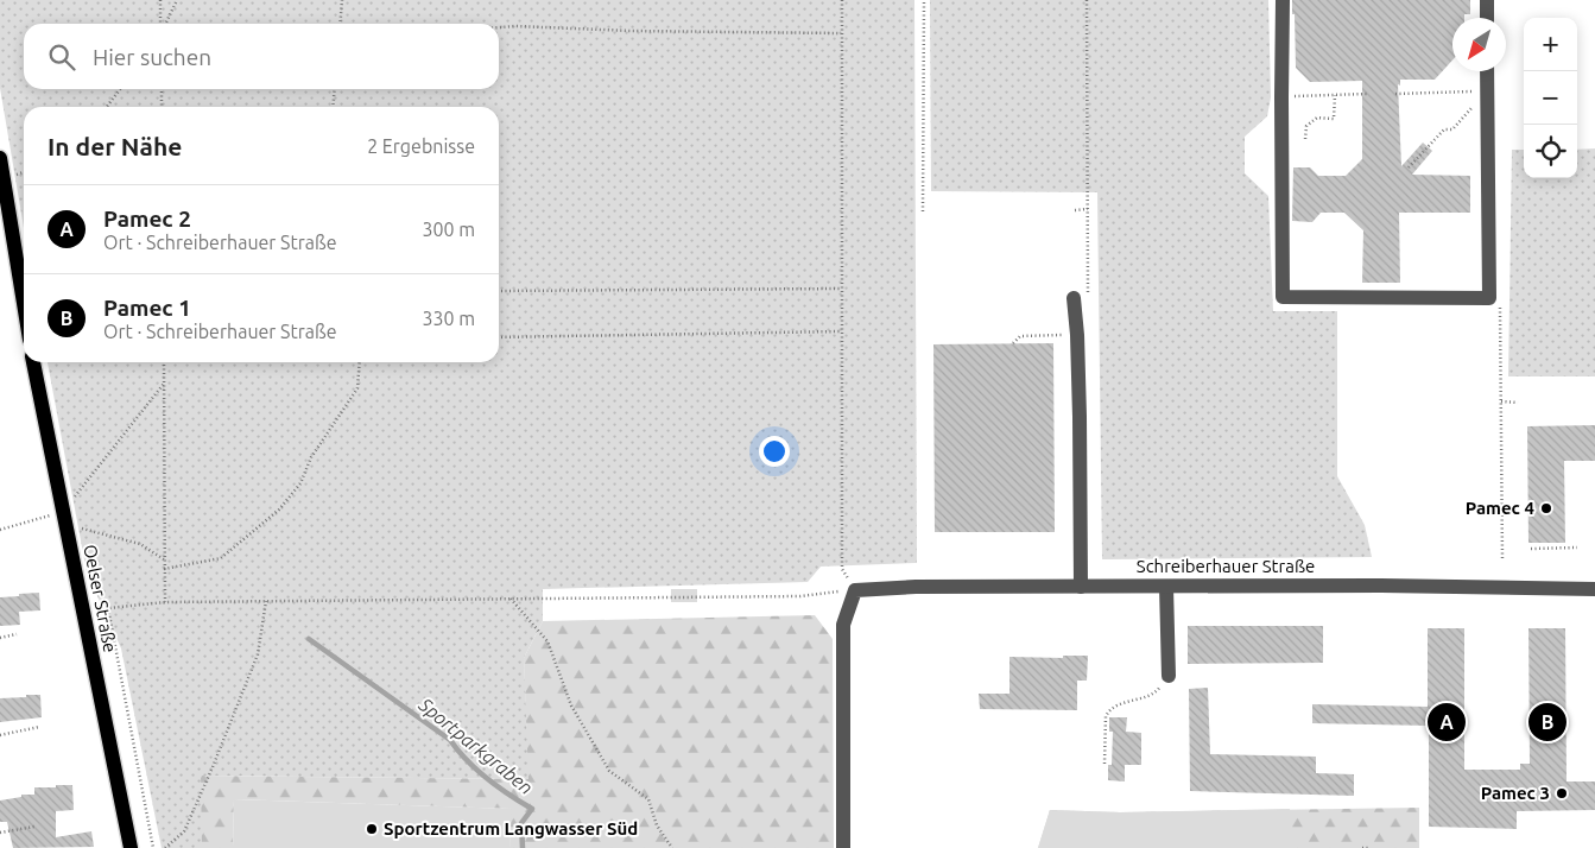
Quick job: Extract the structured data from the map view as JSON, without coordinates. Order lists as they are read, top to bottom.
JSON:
{
  "streets": {
    "main road": ["Oelser Straße"],
    "street": ["Schreiberhauer Straße"]
  },
  "water": ["Sportparkgraben"],
  "places": ["Pamec 4", "Pamec 3", "Sportzentrum Langwasser Süd"],
  "north": "bottom left",
  "page": {
    "map_buttons": ["+", "−"],
    "search": "Hier suchen",
    "heading": ["In der Nähe", "2 Ergebnisse"],
    "list": [
      {
        "mark": "A",
        "name": "Pamec 2",
        "note": "Ort · Schreiberhauer Straße",
        "value": "300 m"
      },
      {
        "mark": "B",
        "name": "Pamec 1",
        "note": "Ort · Schreiberhauer Straße",
        "value": "330 m"
      }
    ],
    "pins": ["A", "B"]
  }
}
